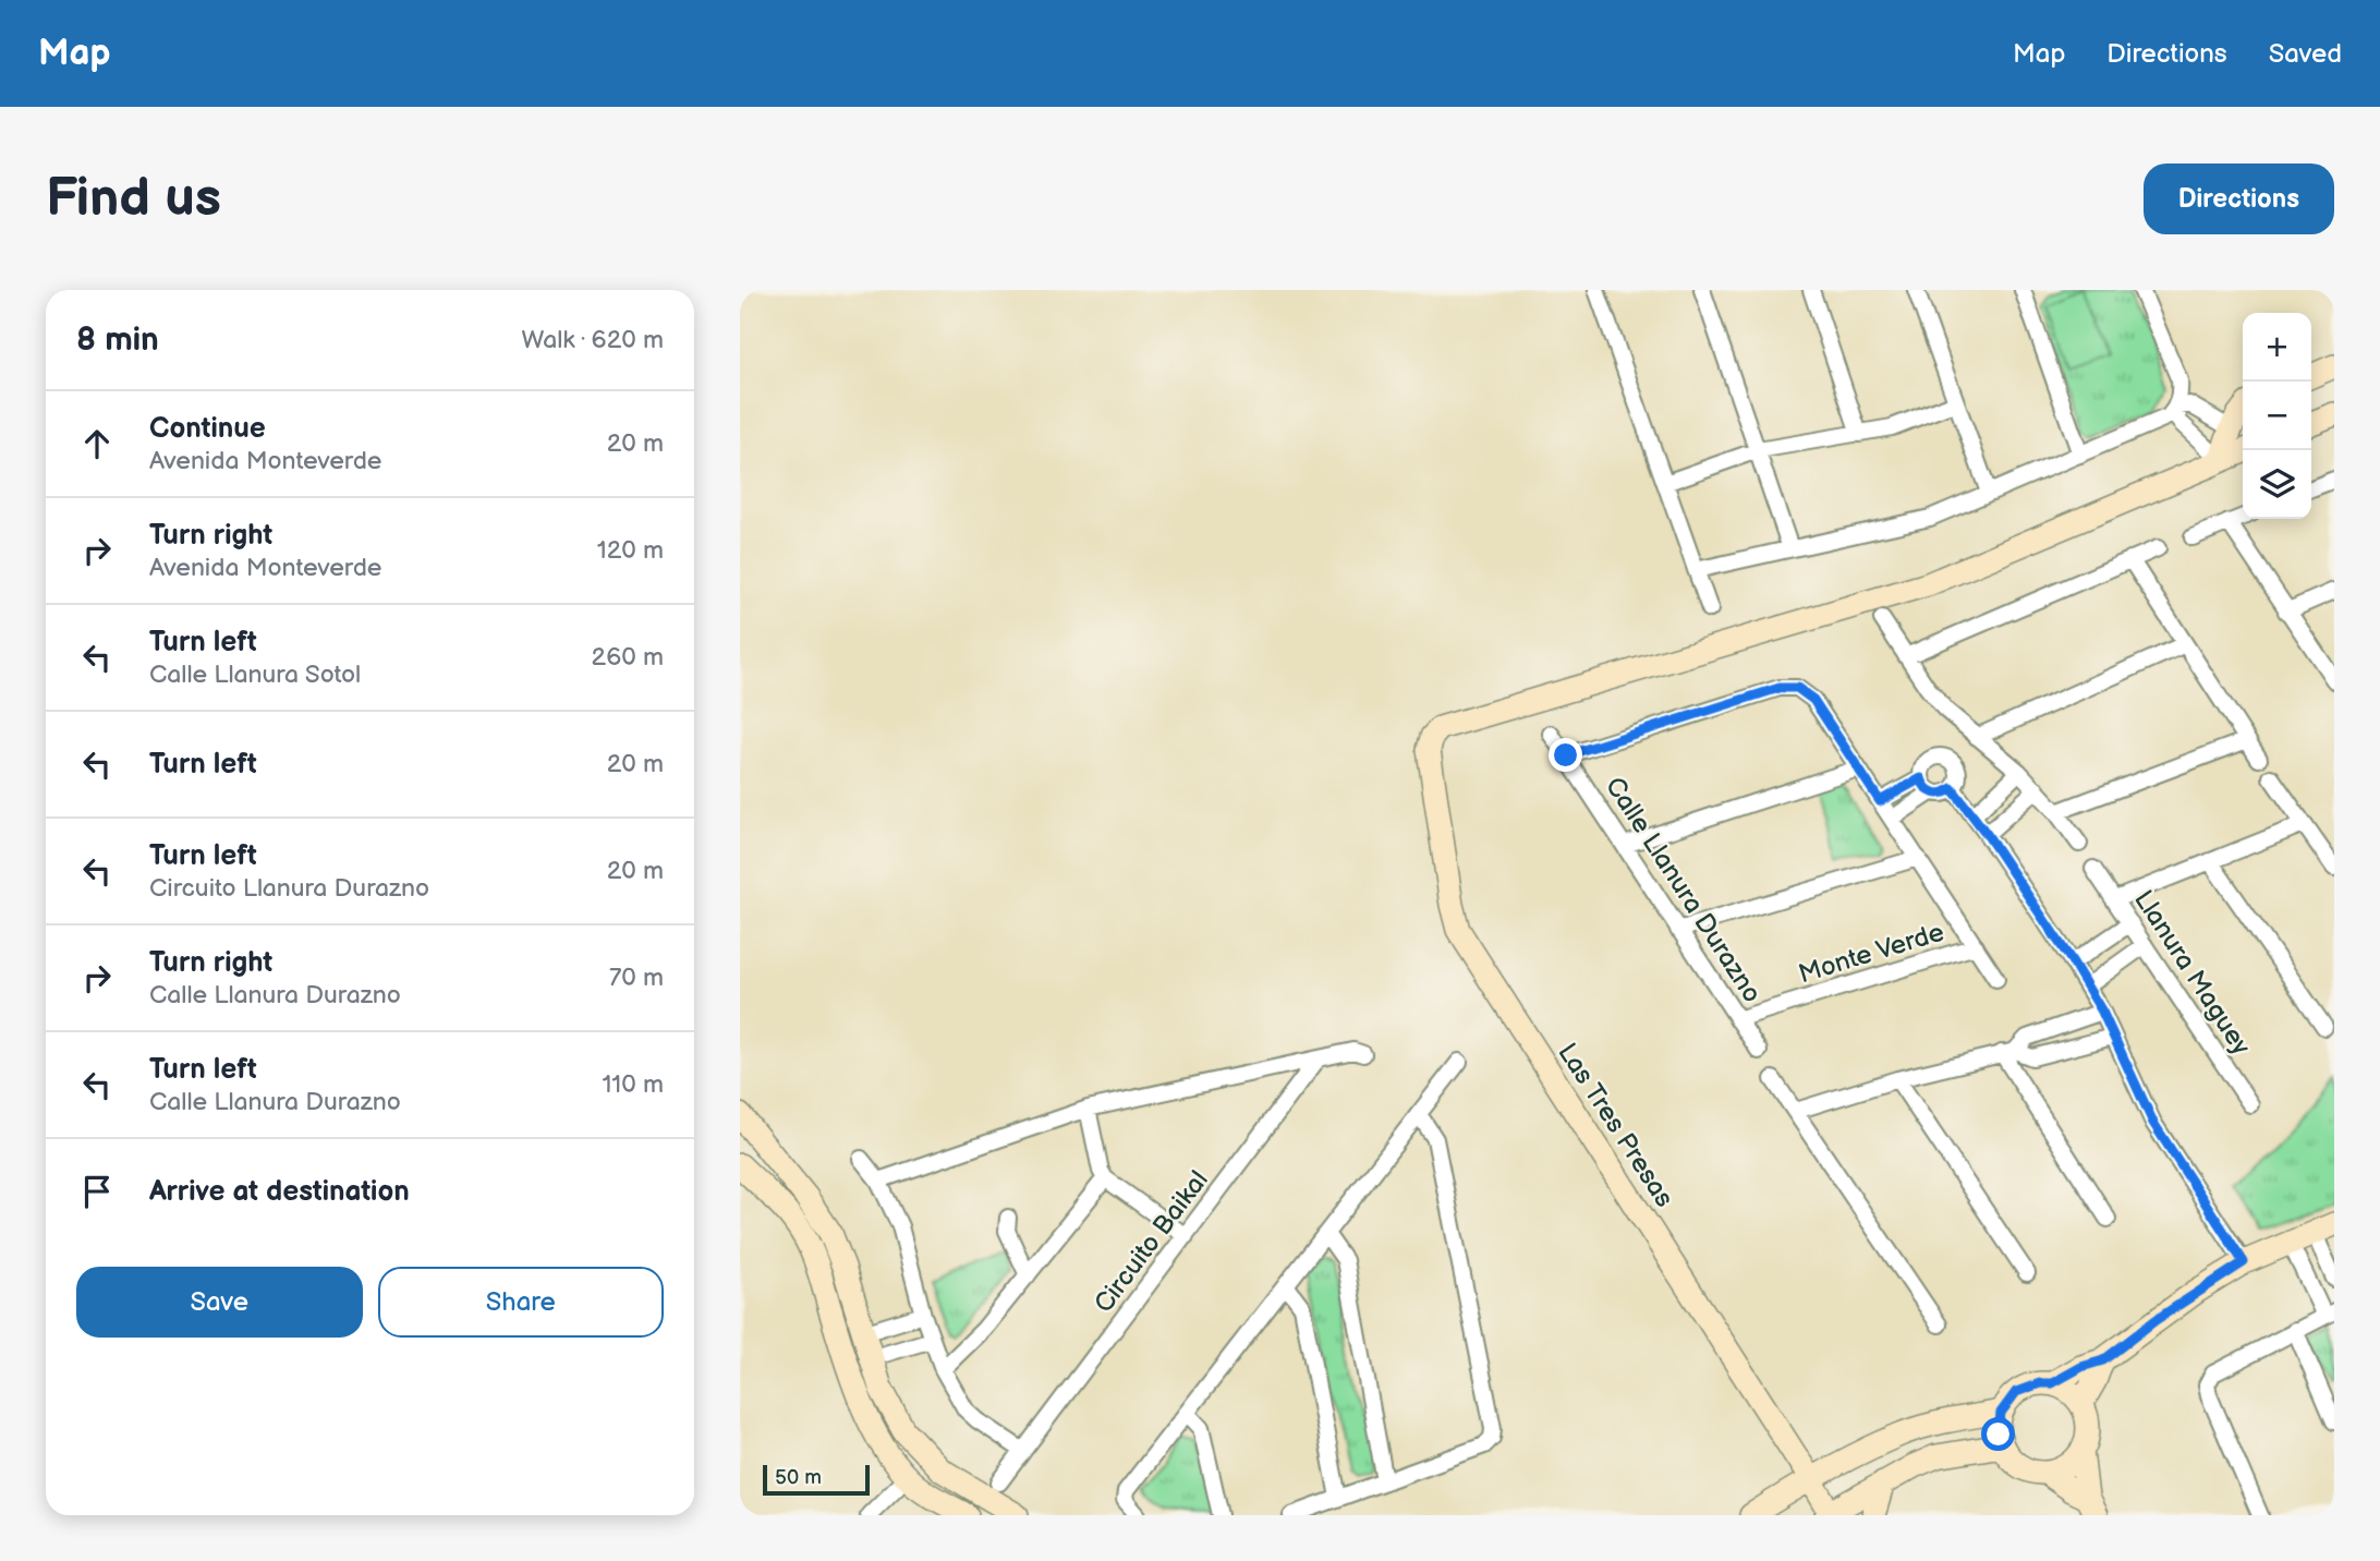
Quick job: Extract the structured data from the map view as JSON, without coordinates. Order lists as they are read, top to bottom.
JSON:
{
  "streets": {
    "street": [
      "Calle Llanura Durazno",
      "Monte Verde",
      "Llanura Maguey",
      "Las Tres Presas",
      "Circuito Baikal"
    ]
  },
  "crossings": [
    ["Calle Llanura Durazno", "Monte Verde"]
  ],
  "scale_bar": "50 m",
  "page": {
    "header": "Map",
    "nav": ["Map", "Directions", "Saved"],
    "buttons": [
      "Directions",
      ["Save", "Share"]
    ],
    "title": "Find us",
    "heading": ["8 min", "Walk · 620 m"],
    "map_buttons": ["+", "−"],
    "list": [
      ["Continue", "Avenida Monteverde", "20 m"],
      ["Turn right", "Avenida Monteverde", "120 m"],
      ["Turn left", "Calle Llanura Sotol", "260 m"],
      ["Turn left", "20 m"],
      ["Turn left", "Circuito Llanura Durazno", "20 m"],
      ["Turn right", "Calle Llanura Durazno", "70 m"],
      ["Turn left", "Calle Llanura Durazno", "110 m"],
      "Arrive at destination"
    ],
    "scale": "50 m"
  }
}
